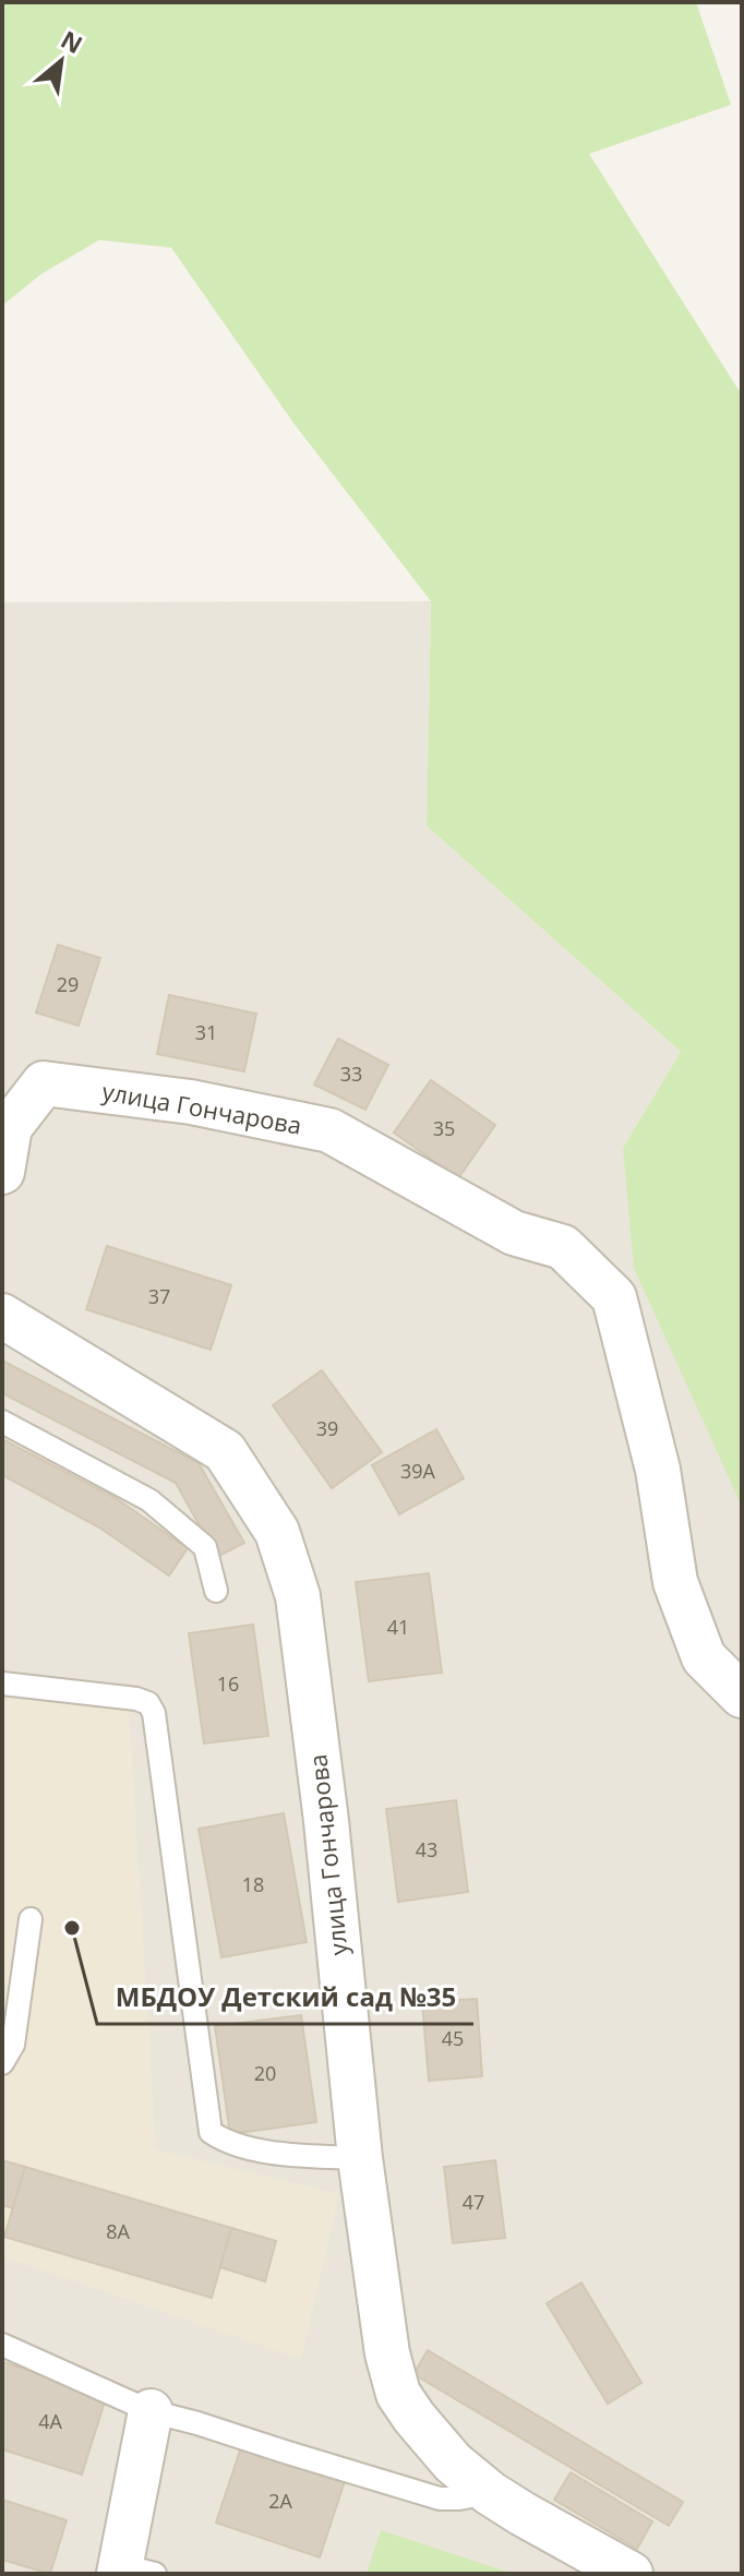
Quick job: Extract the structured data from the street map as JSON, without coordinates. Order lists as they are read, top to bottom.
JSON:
{
  "streets": {
    "street": ["улица Гончарова"]
  },
  "places": ["МБДОУ Детский сад №35"],
  "house_numbers": [
    "29",
    "31",
    "33",
    "35",
    "37",
    "39",
    "39А",
    "41",
    "16",
    "43",
    "18",
    "45",
    "20",
    "47",
    "8А",
    "4А",
    "2А"
  ],
  "north": "top right"
}
